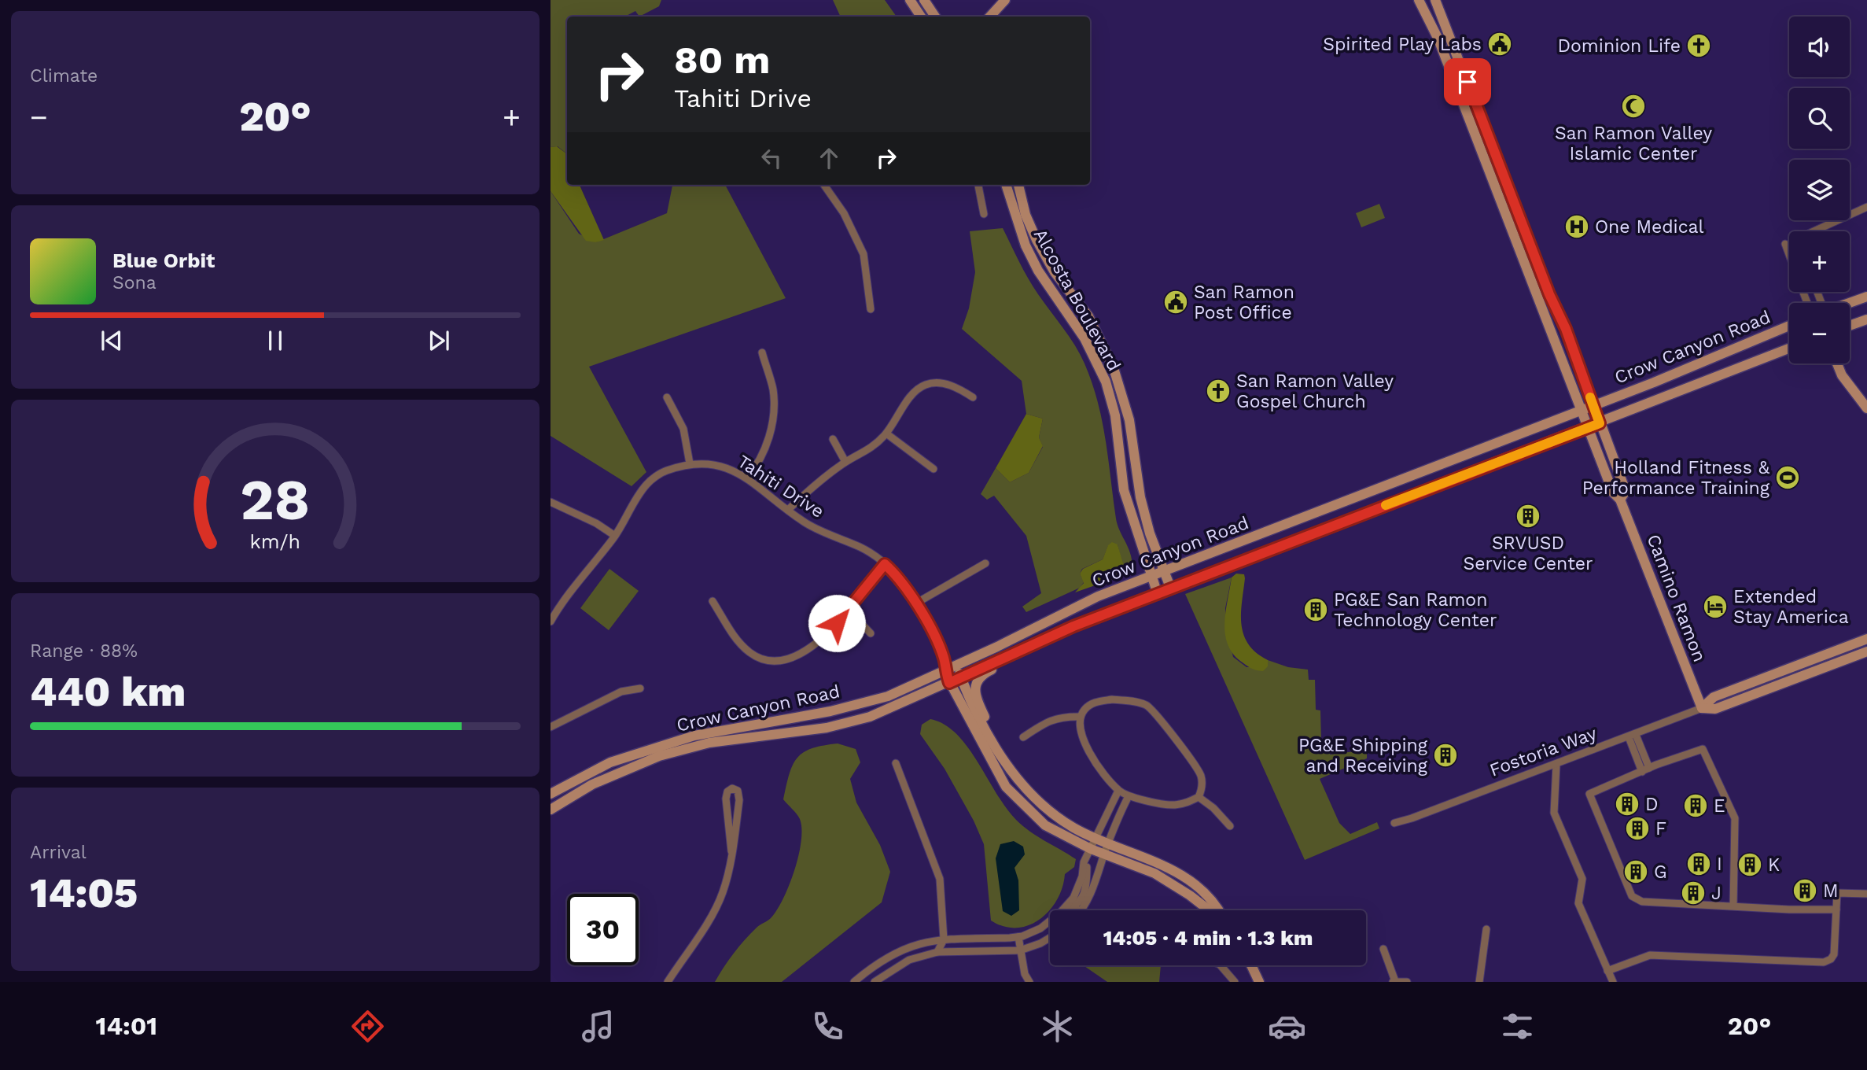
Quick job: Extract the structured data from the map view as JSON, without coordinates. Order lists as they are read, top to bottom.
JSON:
{
  "streets": {
    "main road": [
      "Alcosta Boulevard",
      "Crow Canyon Road",
      "Camino Ramon",
      "Fostoria Way"
    ],
    "street": ["Tahiti Drive"]
  },
  "crossings": [
    ["Alcosta Boulevard", "Crow Canyon Road"],
    ["Crow Canyon Road", "Tahiti Drive"],
    ["Crow Canyon Road", "Camino Ramon"],
    ["Camino Ramon", "Fostoria Way"]
  ],
  "places": {
    "public building": ["Spirited Play Labs", "San Ramon Post Office"],
    "church": ["Dominion Life", "San Ramon Valley Gospel Church"],
    "mosque": ["San Ramon Valley Islamic Center"],
    "hospital": ["One Medical"],
    "sports": ["Holland Fitness & Performance Training"],
    "building": [
      "SRVUSD Service Center",
      "PG&E San Ramon Technology Center",
      "PG&E Shipping and Receiving",
      "D",
      "E",
      "F",
      "I",
      "K",
      "G",
      "M",
      "J"
    ],
    "hotel": ["Extended Stay America"]
  },
  "page": {
    "tile": [
      "Climate",
      ["Range · 88%", "440 km"],
      ["Arrival", "14:05"]
    ],
    "map_buttons": ["+", "−"],
    "turn": ["80 m", "Tahiti Drive"],
    "heat": ["−", "20°", "+"],
    "song": ["Blue Orbit", "Sona"],
    "limit": "30",
    "trip": "14:05 · 4 min · 1.3 km",
    "tabs": ["14:01", "20°"],
    "gauge": ["28", "km/h"]
  }
}
